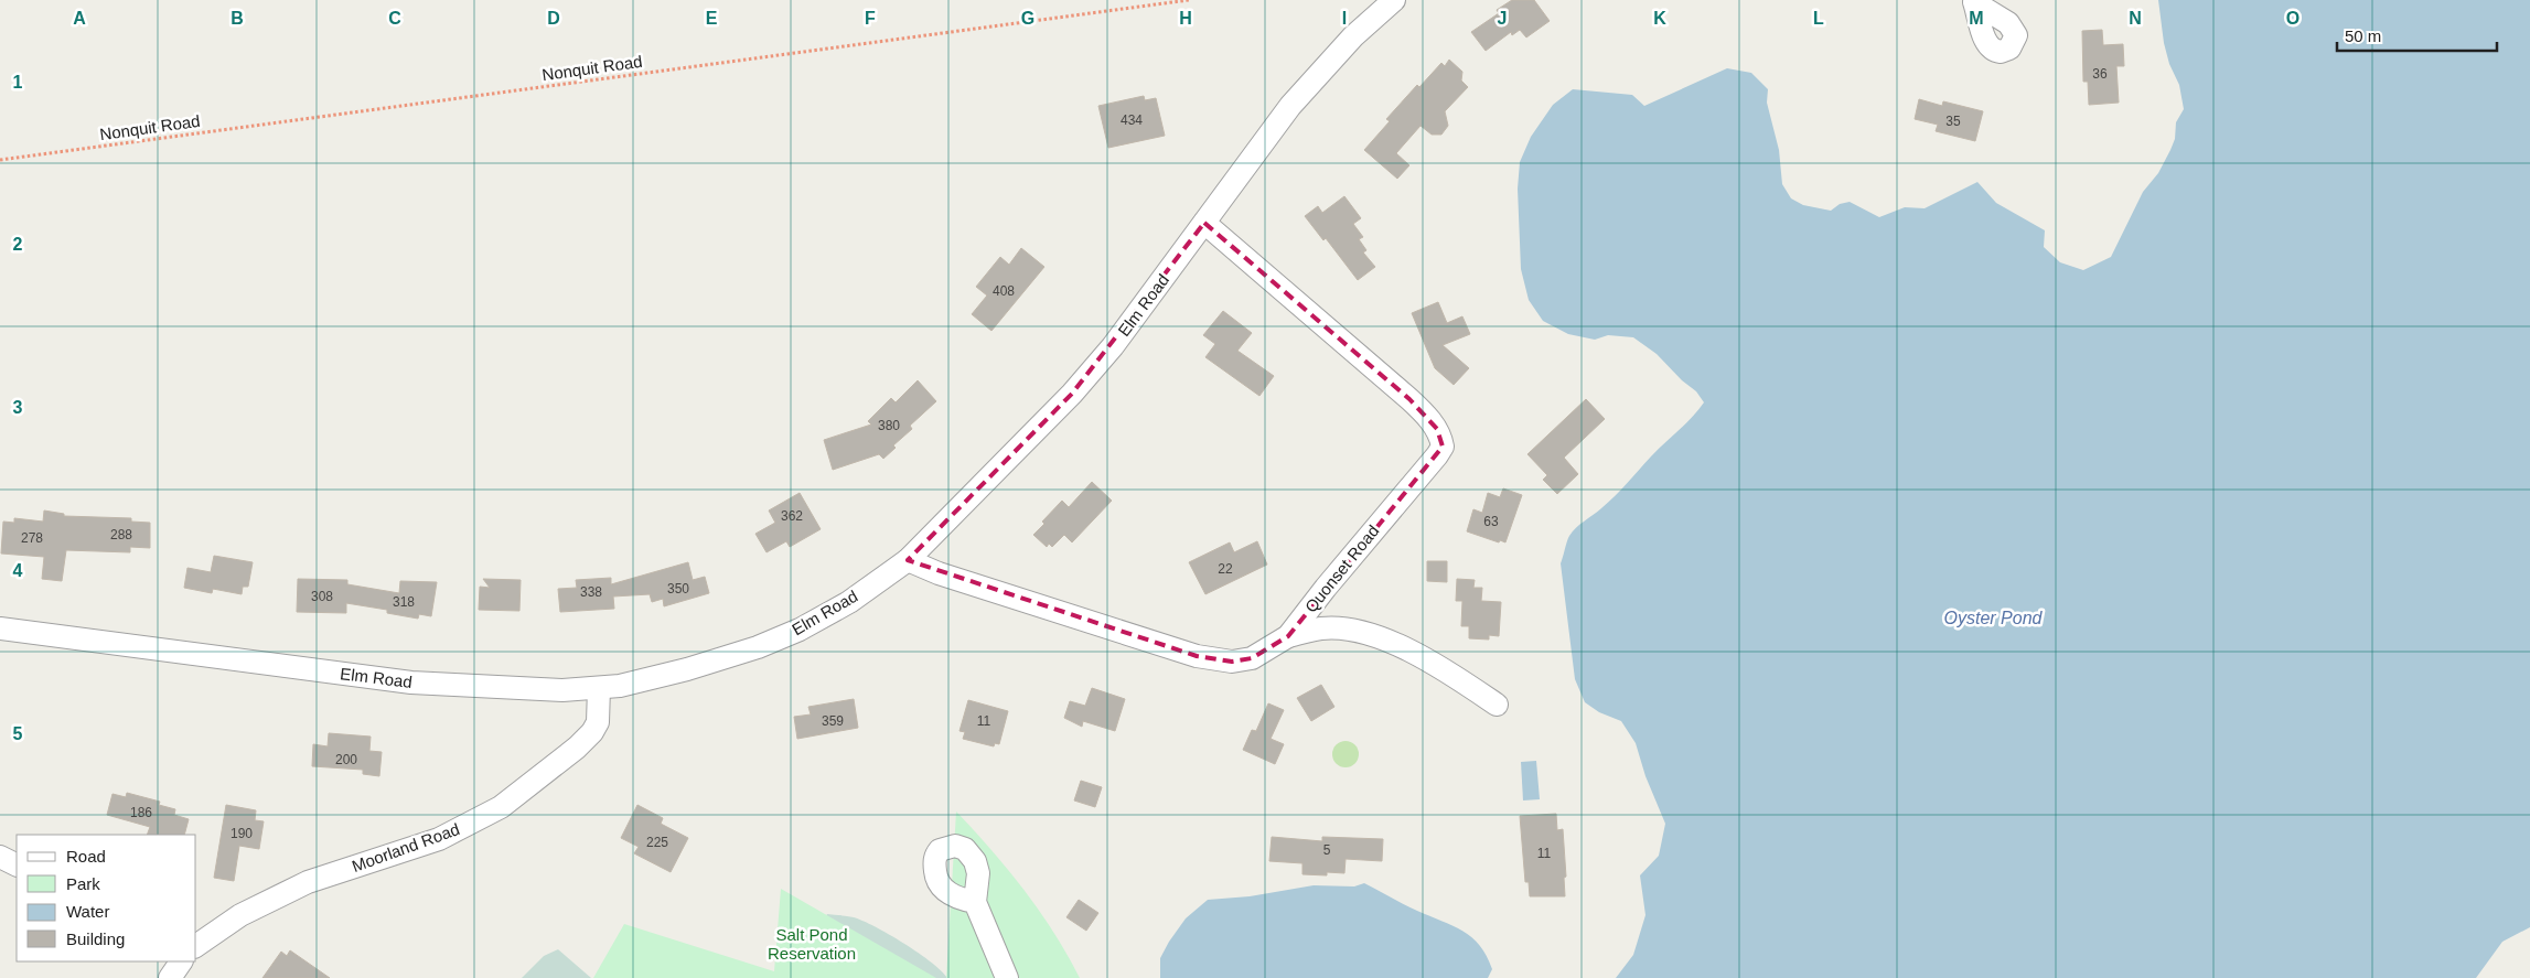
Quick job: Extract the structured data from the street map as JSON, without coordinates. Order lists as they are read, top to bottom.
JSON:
{
  "streets": {
    "street": ["Elm Road", "Quonset Road", "Moorland Road"],
    "path": ["Nonquit Road"]
  },
  "crossings": [
    ["Elm Road", "Quonset Road"],
    ["Elm Road", "Moorland Road"]
  ],
  "water": ["Oyster Pond"],
  "parks": ["Salt Pond Reservation"],
  "house_numbers": [
    "36",
    "434",
    "35",
    "408",
    "380",
    "362",
    "63",
    "288",
    "278",
    "22",
    "350",
    "338",
    "308",
    "318",
    "359",
    "11",
    "200",
    "186",
    "190",
    "225",
    "5",
    "11"
  ],
  "legend": [
    "Road",
    "Park",
    "Water",
    "Building"
  ],
  "scale_bar": "50 m",
  "grid": {
    "columns": [
      "A",
      "B",
      "C",
      "D",
      "E",
      "F",
      "G",
      "H",
      "I",
      "J",
      "K",
      "L",
      "M",
      "N",
      "O"
    ],
    "rows": [
      "1",
      "2",
      "3",
      "4",
      "5"
    ]
  }
}
